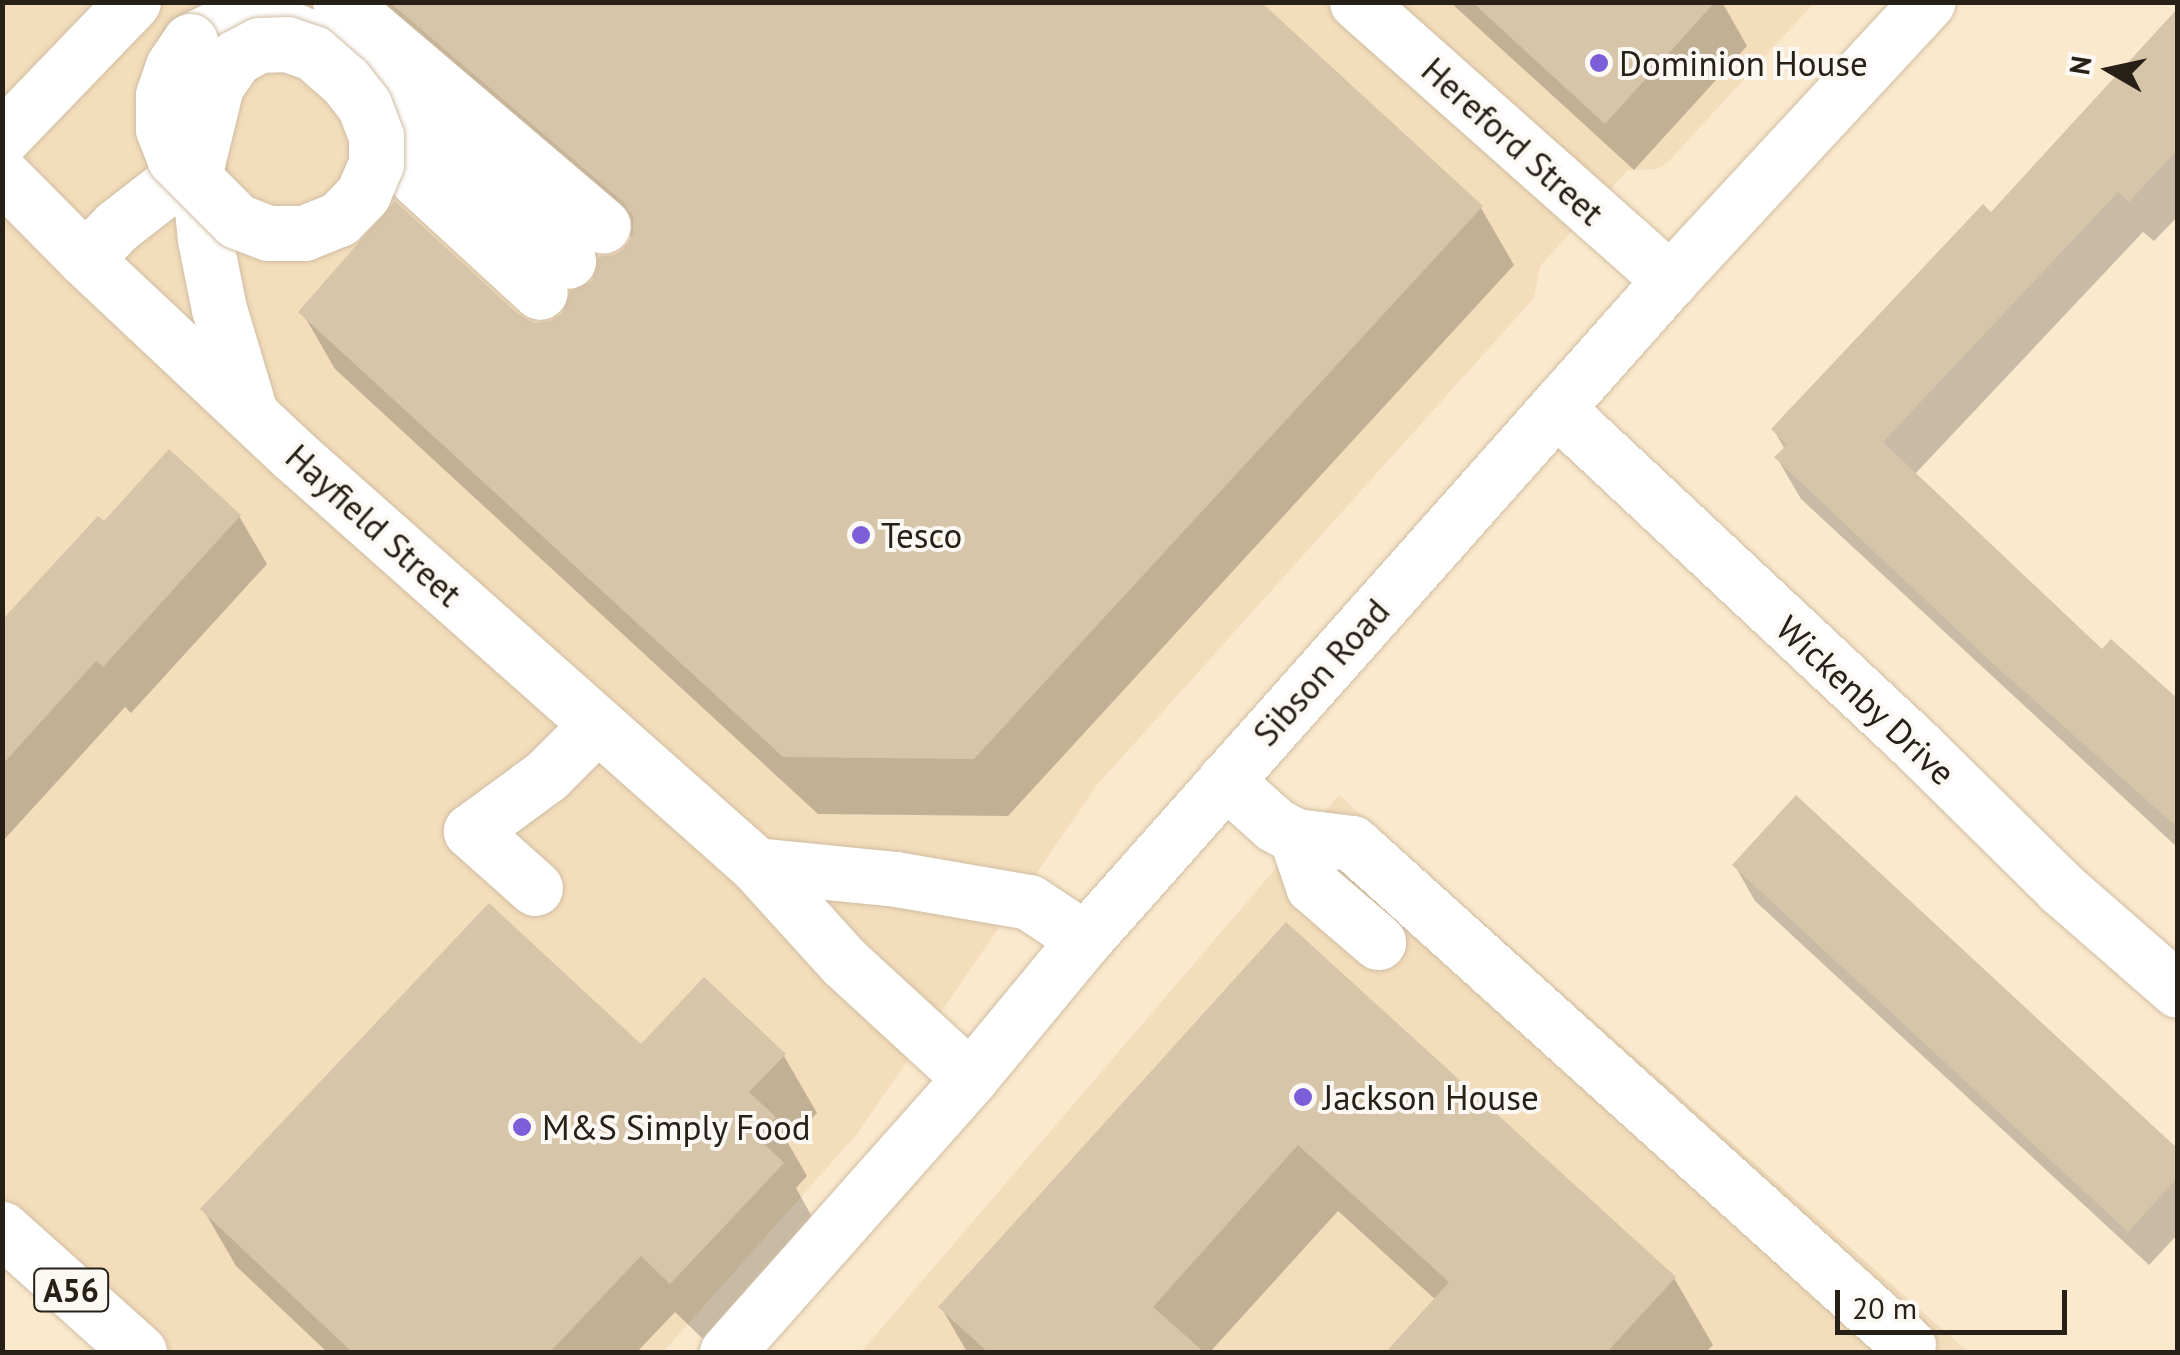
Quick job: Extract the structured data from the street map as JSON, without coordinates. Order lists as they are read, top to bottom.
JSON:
{
  "streets": {
    "main road": [
      "Hereford Street",
      "Hayfield Street",
      "Sibson Road",
      "Wickenby Drive",
      "A56"
    ]
  },
  "crossings": [
    ["Hereford Street", "Sibson Road"],
    ["Hayfield Street", "Sibson Road"],
    ["Sibson Road", "Wickenby Drive"]
  ],
  "places": [
    "Dominion House",
    "Tesco",
    "Jackson House",
    "M&S Simply Food"
  ],
  "scale_bar": "20 m",
  "north": "left"
}
